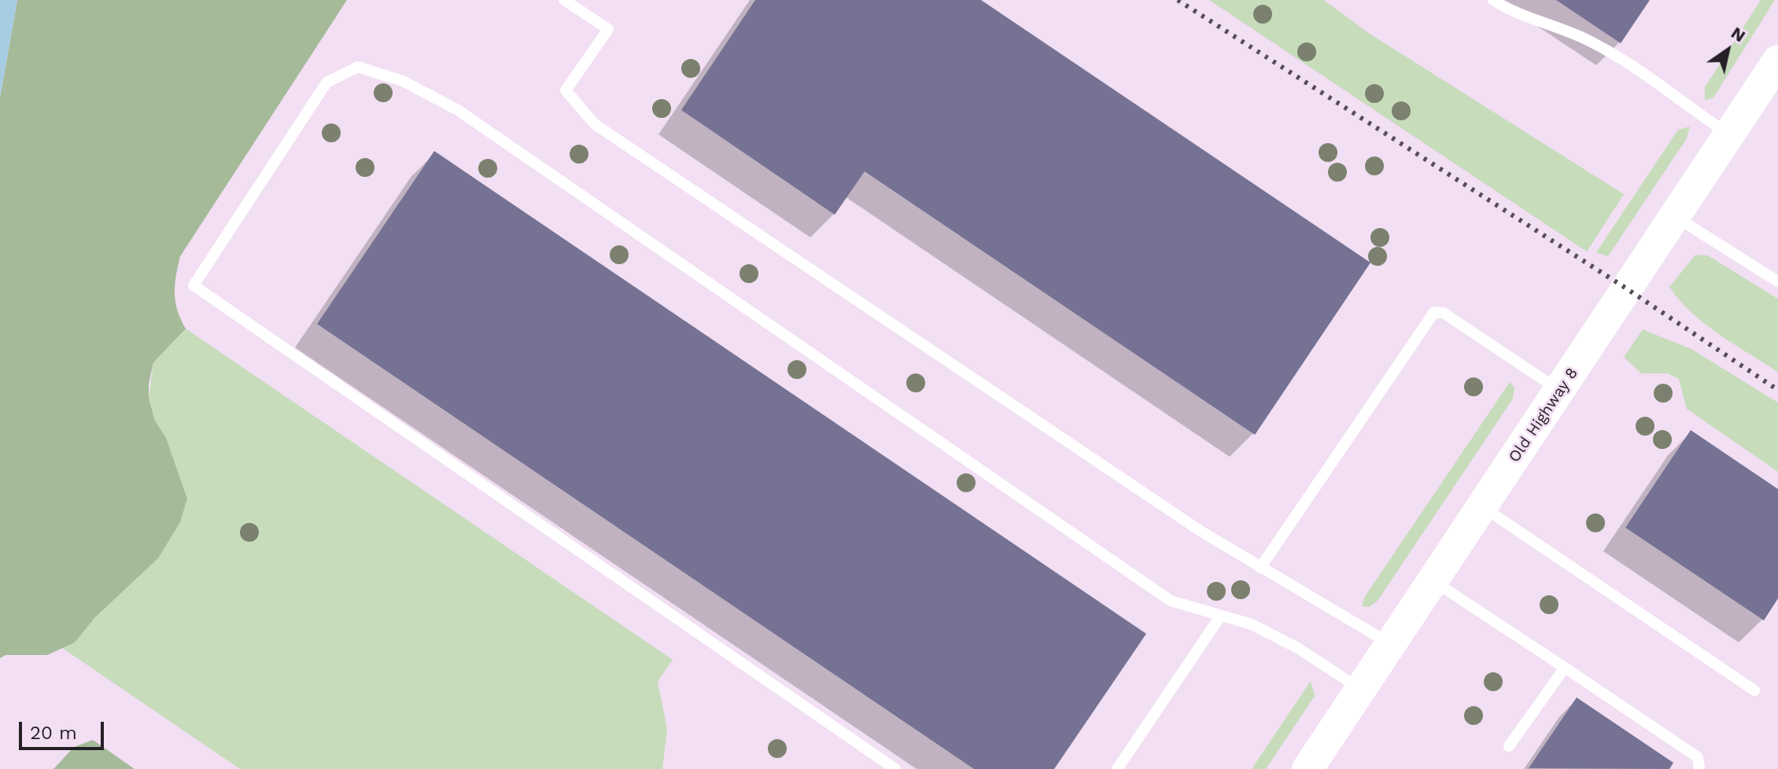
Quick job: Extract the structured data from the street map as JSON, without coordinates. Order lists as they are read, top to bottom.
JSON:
{
  "streets": {
    "street": ["Old Highway 8"]
  },
  "scale_bar": "20 m",
  "north": "top right"
}
